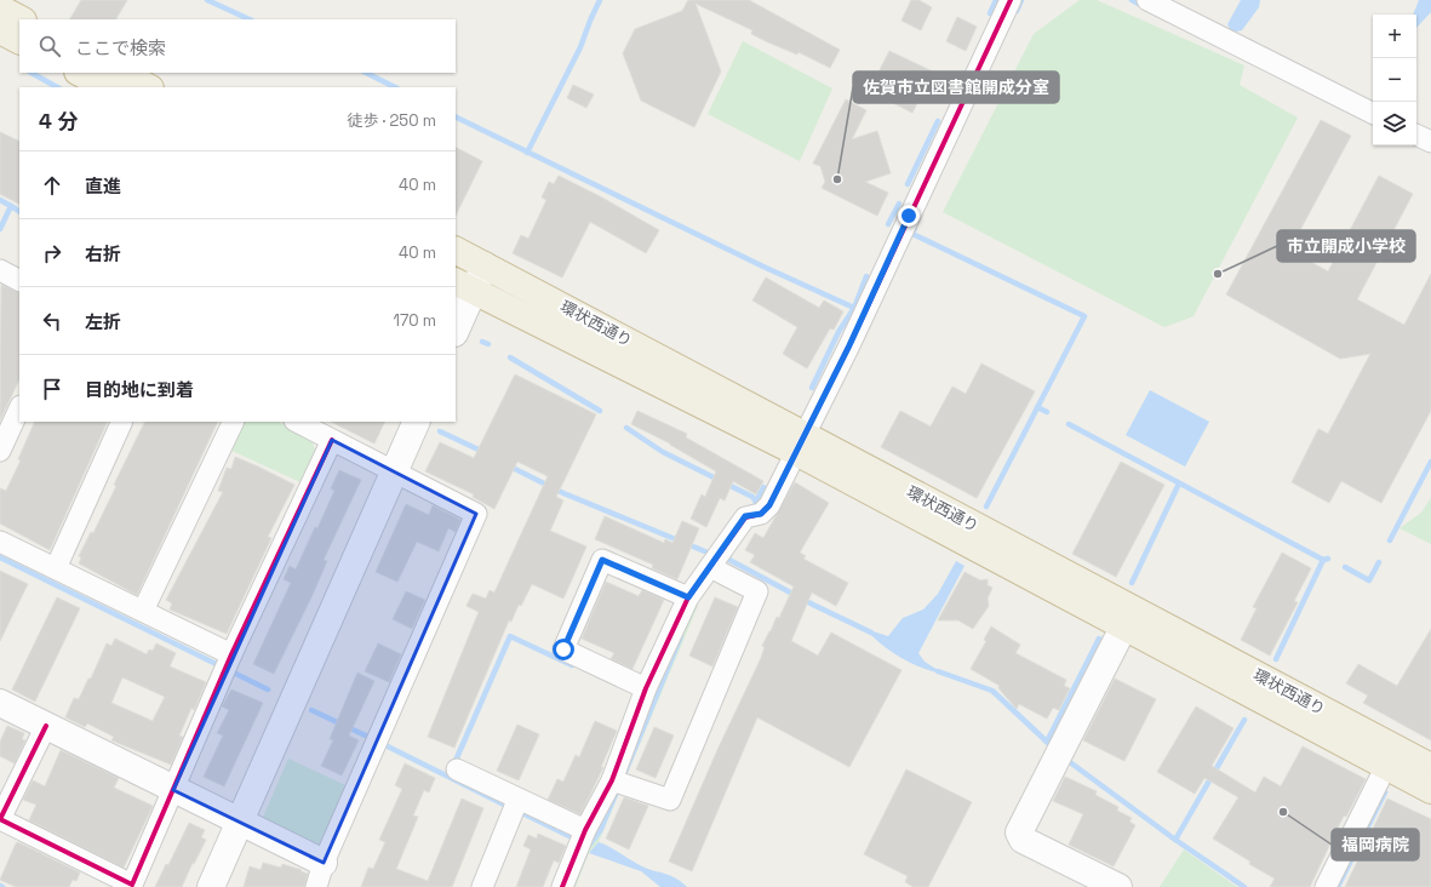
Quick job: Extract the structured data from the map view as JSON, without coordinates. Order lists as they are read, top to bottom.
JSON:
{
  "streets": {
    "highway": ["環状西通り"]
  },
  "places": ["佐賀市立図書館開成分室", "市立開成小学校", "福岡病院"],
  "page": {
    "map_buttons": ["+", "−"],
    "search": "ここで検索",
    "heading": ["4 分", "徒歩 · 250 m"],
    "list": [
      ["直進", "40 m"],
      ["右折", "40 m"],
      ["左折", "170 m"],
      "目的地に到着"
    ]
  }
}
